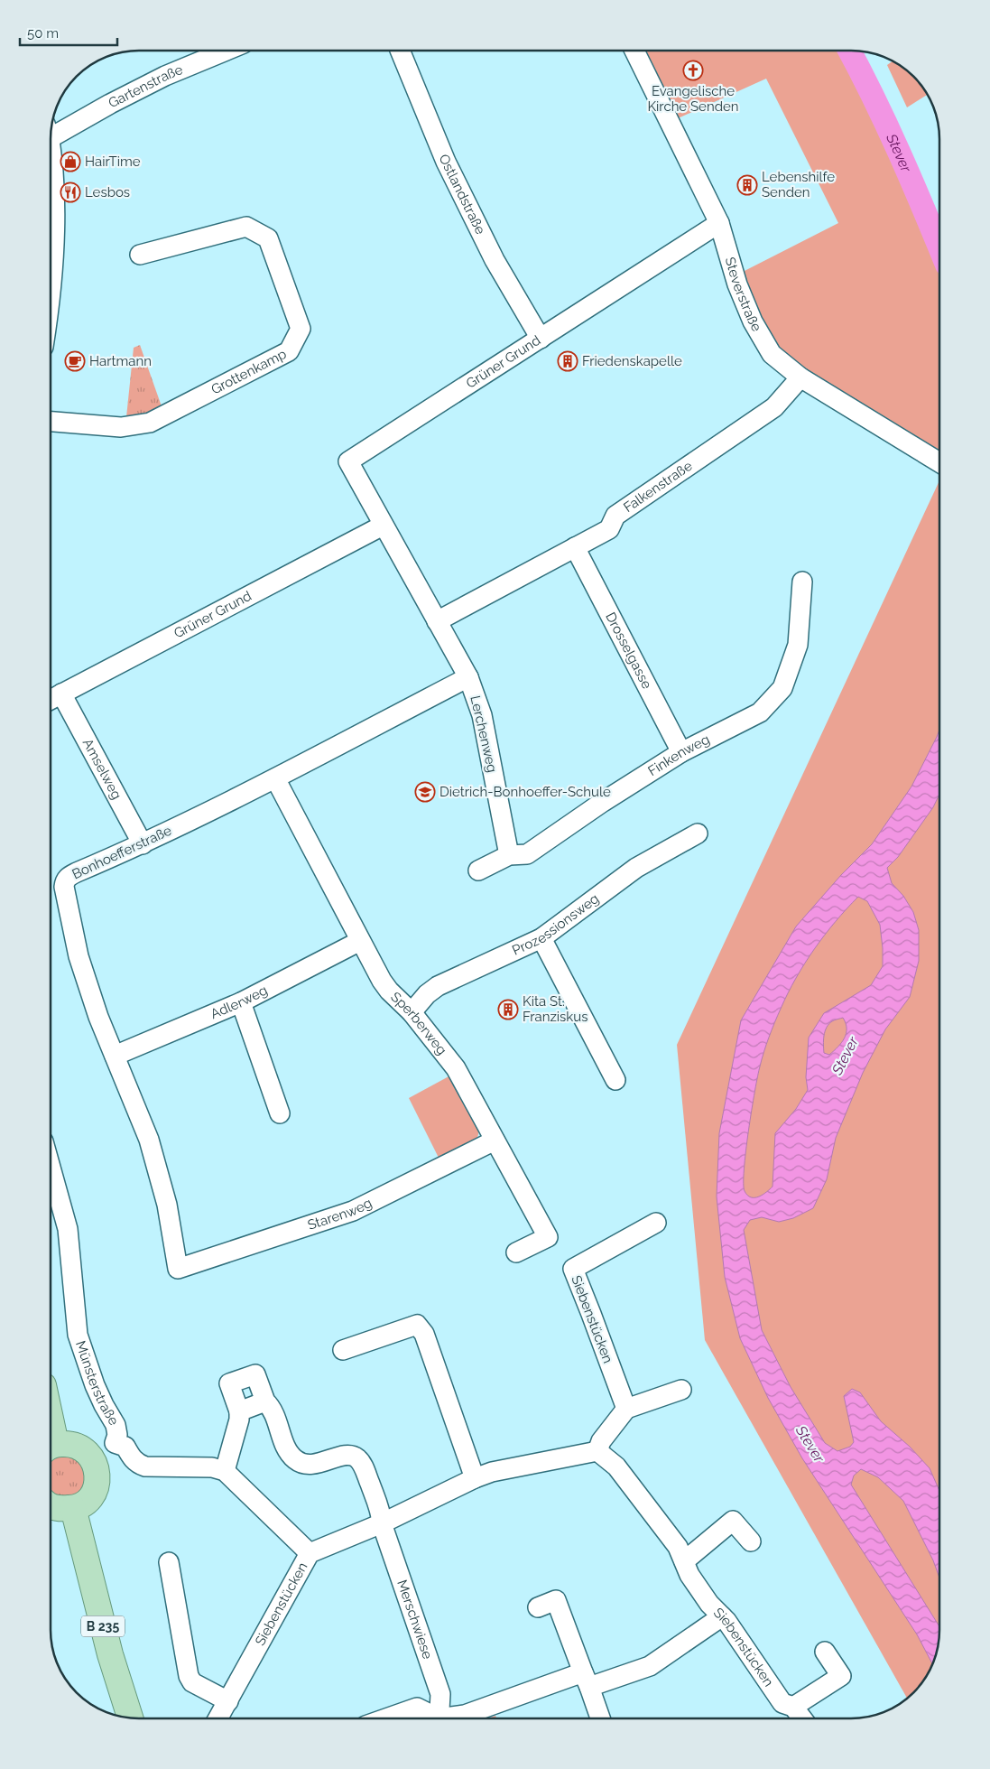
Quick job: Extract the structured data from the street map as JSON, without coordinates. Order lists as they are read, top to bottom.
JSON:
{
  "streets": {
    "main road": ["B 235"],
    "street": [
      "Gartenstraße",
      "Ostlandstraße",
      "Steverstraße",
      "Grüner Grund",
      "Grottenkamp",
      "Falkenstraße",
      "Drosselgasse",
      "Lerchenweg",
      "Finkenweg",
      "Amselweg",
      "Bonhoefferstraße",
      "Prozessionsweg",
      "Adlerweg",
      "Sperberweg",
      "Starenweg",
      "Siebenstücken",
      "Münsterstraße",
      "Merschwiese"
    ]
  },
  "crossings": [
    ["Ostlandstraße", "Grüner Grund"],
    ["Steverstraße", "Grüner Grund"],
    ["Steverstraße", "Falkenstraße"],
    ["Grüner Grund", "Falkenstraße"],
    ["Grüner Grund", "Lerchenweg"],
    ["Grüner Grund", "Amselweg"],
    ["Falkenstraße", "Drosselgasse"],
    ["Falkenstraße", "Lerchenweg"],
    ["Drosselgasse", "Finkenweg"],
    ["Lerchenweg", "Finkenweg"],
    ["Lerchenweg", "Bonhoefferstraße"],
    ["Amselweg", "Bonhoefferstraße"],
    ["Bonhoefferstraße", "Adlerweg"],
    ["Bonhoefferstraße", "Sperberweg"],
    ["Bonhoefferstraße", "Starenweg"],
    ["Prozessionsweg", "Sperberweg"],
    ["Adlerweg", "Sperberweg"],
    ["Sperberweg", "Starenweg"],
    ["Siebenstücken", "Merschwiese"]
  ],
  "water": ["Stever"],
  "places": {
    "church": ["Evangelische Kirche Senden"],
    "shop": ["HairTime"],
    "building": ["Lebenshilfe Senden", "Friedenskapelle", "Kita St. Franziskus"],
    "restaurant": ["Lesbos"],
    "cafe": ["Hartmann"],
    "school or university": ["Dietrich-Bonhoeffer-Schule"]
  },
  "scale_bar": "50 m"
}
